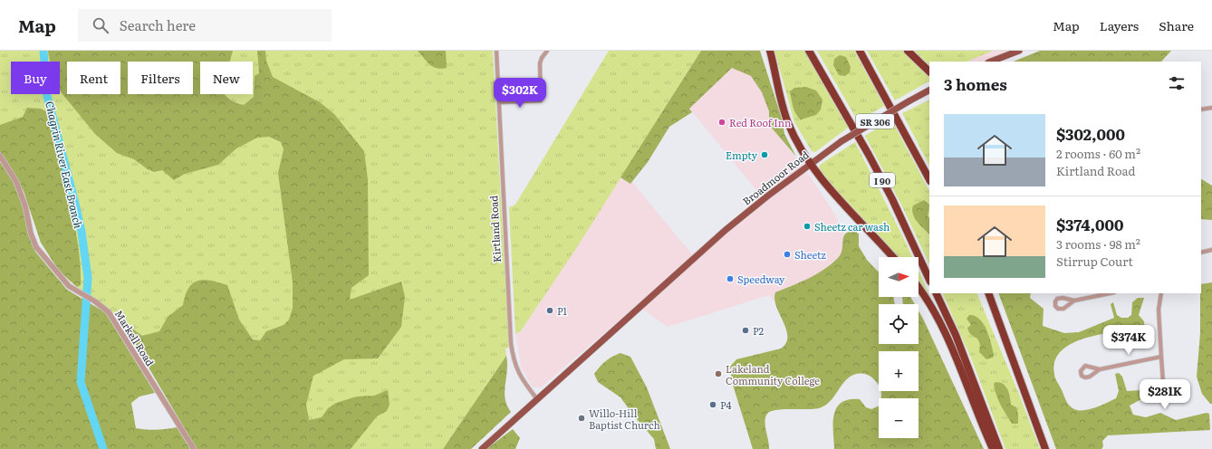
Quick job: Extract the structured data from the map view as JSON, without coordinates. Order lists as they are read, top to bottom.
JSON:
{
  "streets": {
    "highway": ["I 90"],
    "main road": ["SR 306", "Broadmoor Road"],
    "street": ["Kirtland Road", "Markell Road"]
  },
  "crossings": [
    ["SR 306", "Broadmoor Road"],
    ["SR 306", "Kirtland Road"],
    ["Broadmoor Road", "Kirtland Road"]
  ],
  "water": ["Chagrin River East Branch"],
  "places": [
    "Red Roof Inn",
    "Empty",
    "Sheetz car wash",
    "Sheetz",
    "Speedway",
    "P1",
    "P2",
    "Lakeland Community College",
    "P4",
    "Willo-Hill Baptist Church"
  ],
  "north": "right",
  "page": {
    "header": "Map",
    "search": "Search here",
    "nav": ["Map", "Layers", "Share"],
    "chip": [
      "Buy",
      "Rent",
      "Filters",
      "New"
    ],
    "heading": "3 homes",
    "price": ["$302K", "$374K", "$281K"],
    "list": [
      {
        "name": "$302,000",
        "note": "2 rooms · 60 m² · Kirtland Road"
      },
      {
        "name": "$374,000",
        "note": "3 rooms · 98 m² · Stirrup Court"
      }
    ],
    "map_buttons": ["+", "−"]
  }
}
